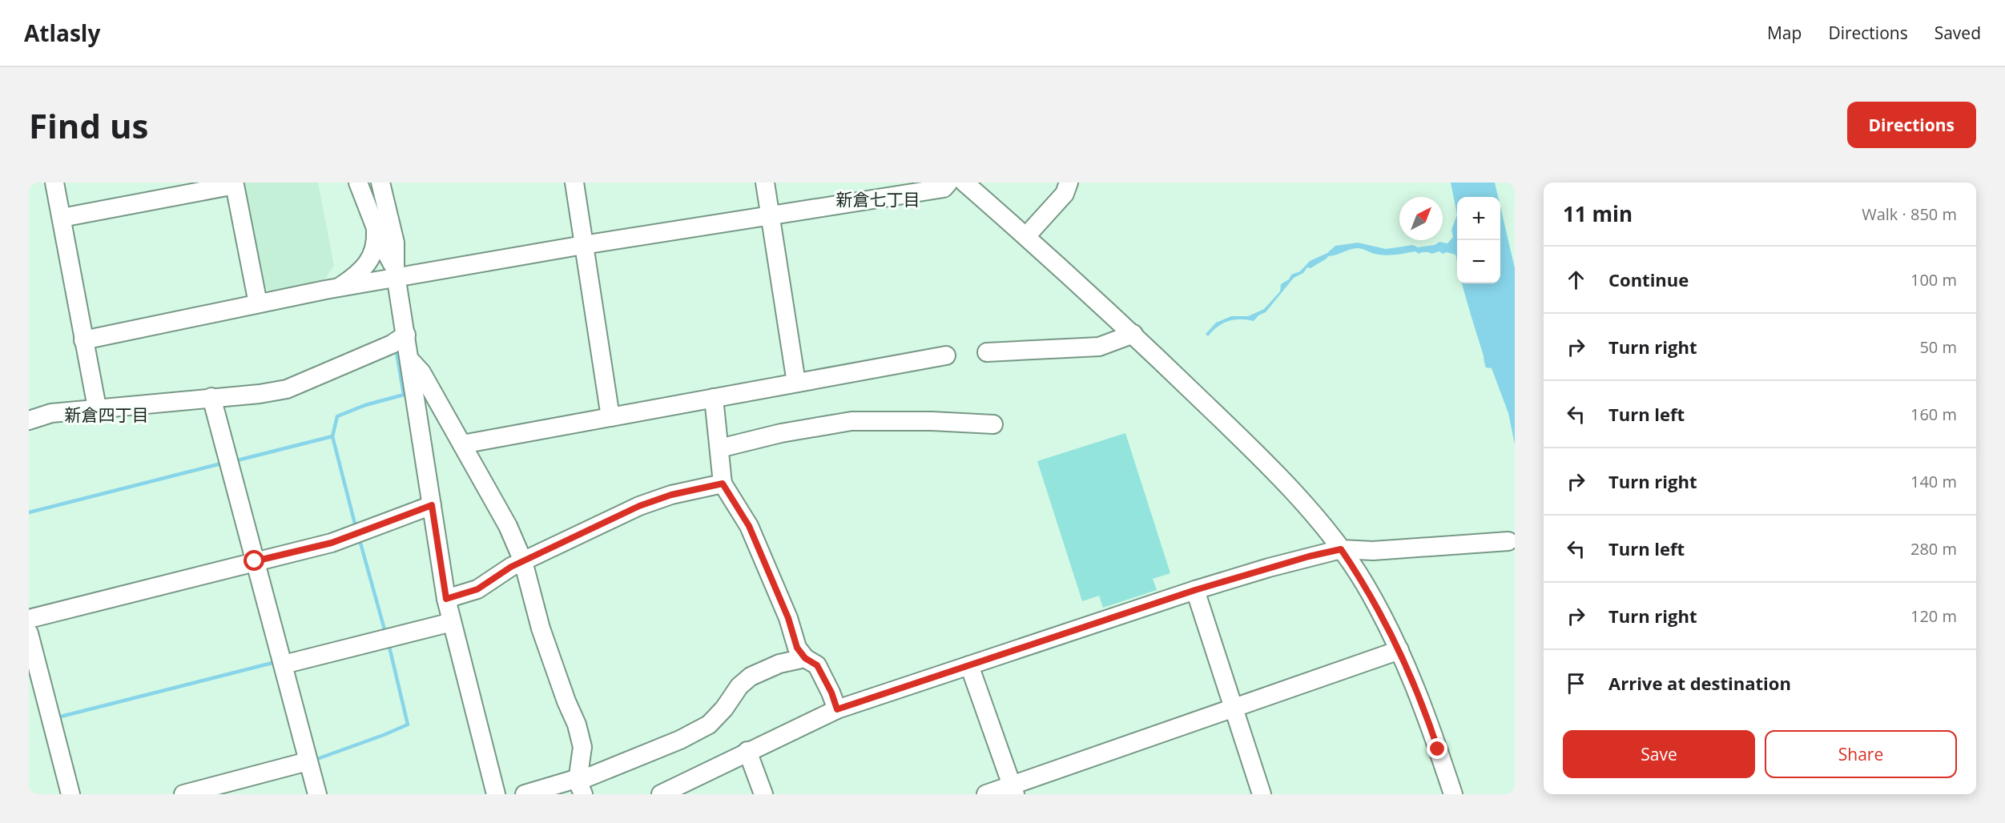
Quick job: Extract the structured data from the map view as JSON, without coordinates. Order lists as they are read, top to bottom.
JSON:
{
  "districts": ["新倉七丁目", "新倉四丁目"],
  "north": "top right",
  "page": {
    "header": "Atlasly",
    "nav": ["Map", "Directions", "Saved"],
    "buttons": [
      "Directions",
      ["Save", "Share"]
    ],
    "title": "Find us",
    "heading": ["11 min", "Walk · 850 m"],
    "map_buttons": ["+", "−"],
    "list": [
      ["Continue", "100 m"],
      ["Turn right", "50 m"],
      ["Turn left", "160 m"],
      ["Turn right", "140 m"],
      ["Turn left", "280 m"],
      ["Turn right", "120 m"],
      "Arrive at destination"
    ]
  }
}
